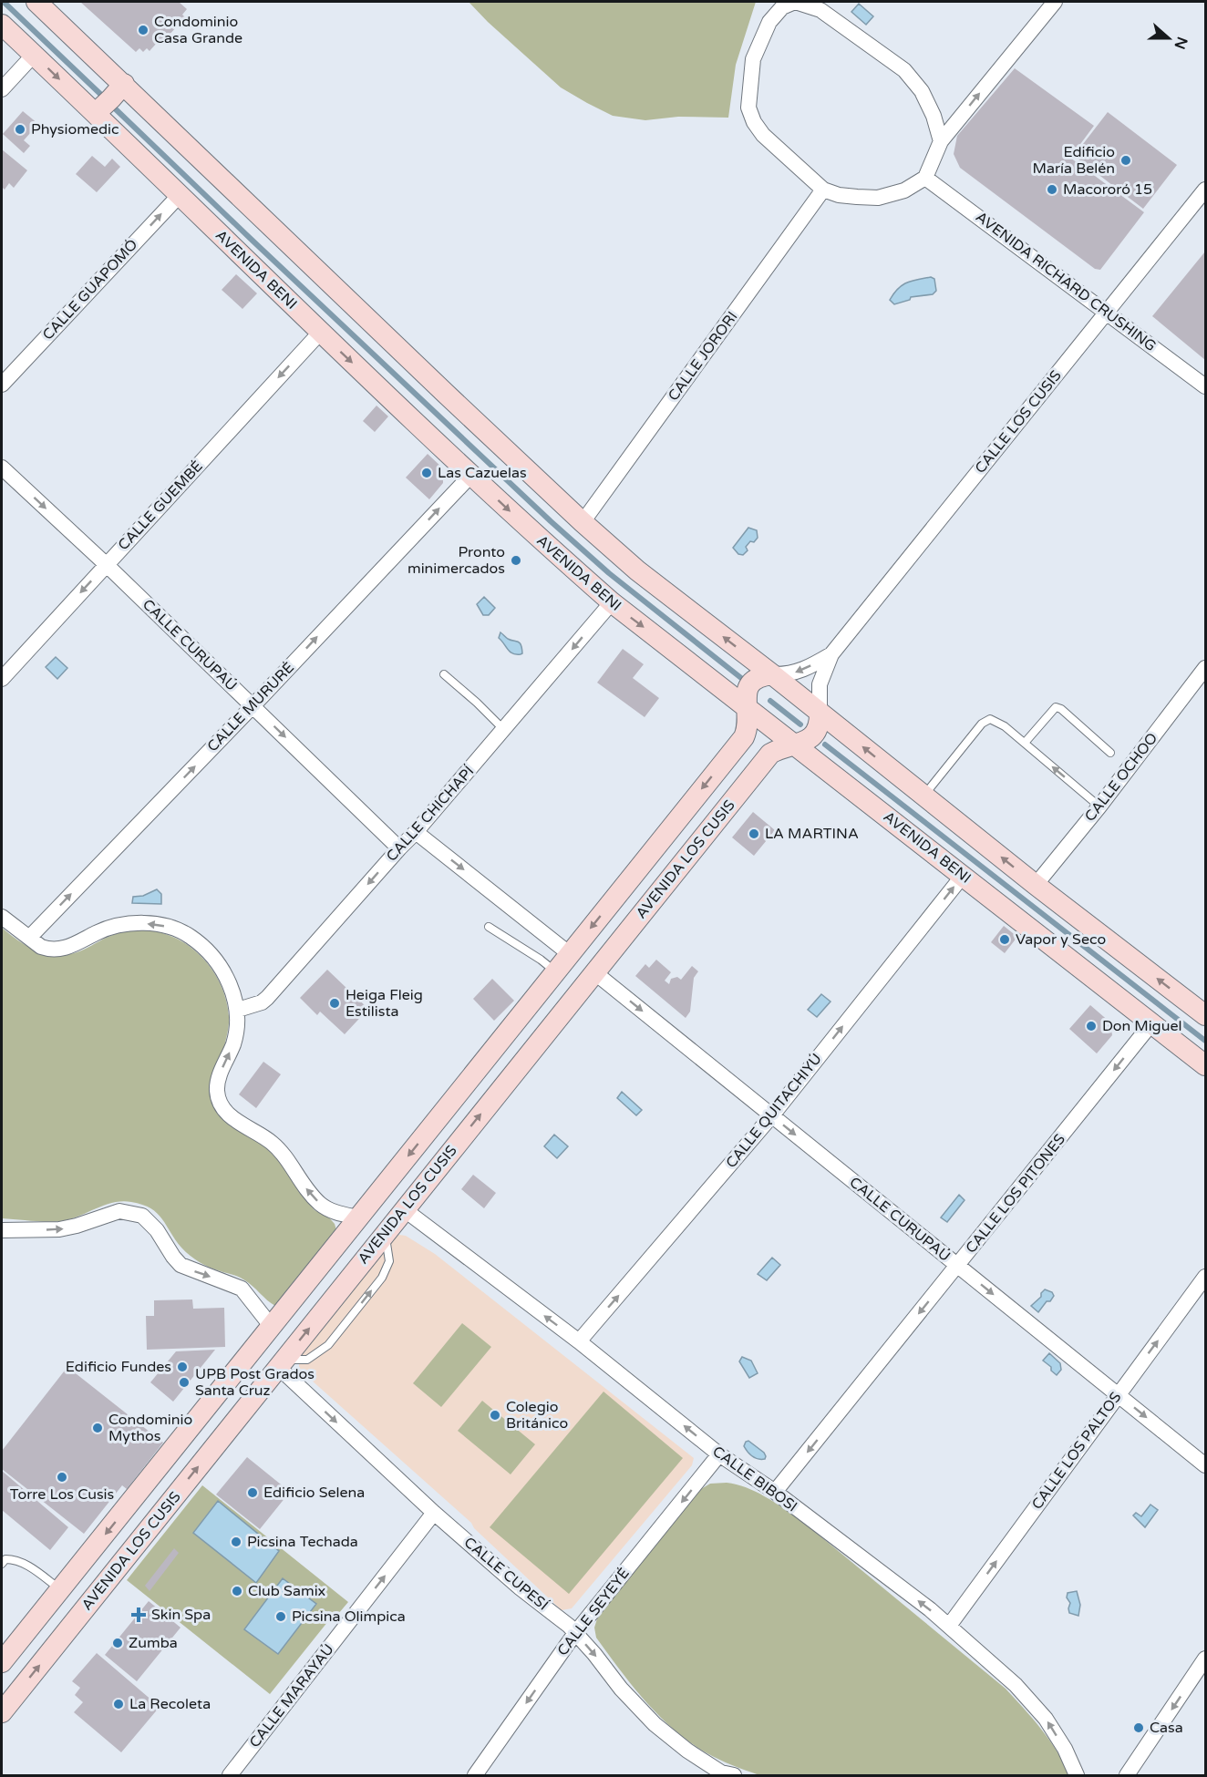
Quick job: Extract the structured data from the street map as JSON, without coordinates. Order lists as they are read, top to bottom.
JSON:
{
  "streets": {
    "street": [
      "AVENIDA BENI",
      "AVENIDA RICHARD CRUSHING",
      "CALLE GUAPOMÓ",
      "CALLE JORORI",
      "CALLE LOS CUSIS",
      "CALLE GUEMBÉ",
      "CALLE CURUPAÚ",
      "CALLE MURURÉ",
      "CALLE OCHOO",
      "CALLE CHICHAPÍ",
      "AVENIDA LOS CUSIS",
      "CALLE QUITACHIYÚ",
      "CALLE LOS PITONES",
      "CALLE LOS PALTOS",
      "CALLE BIBOSI",
      "CALLE CUPESÍ",
      "CALLE SEYEYÉ",
      "CALLE MARAYAÚ"
    ]
  },
  "crossings": [
    ["AVENIDA BENI", "CALLE GUAPOMÓ"],
    ["AVENIDA BENI", "CALLE GUEMBÉ"],
    ["AVENIDA BENI", "CALLE MURURÉ"],
    ["AVENIDA BENI", "CALLE CHICHAPÍ"],
    ["AVENIDA BENI", "AVENIDA LOS CUSIS"],
    ["AVENIDA BENI", "CALLE QUITACHIYÚ"],
    ["AVENIDA BENI", "CALLE LOS PITONES"],
    ["AVENIDA RICHARD CRUSHING", "CALLE JORORI"],
    ["AVENIDA RICHARD CRUSHING", "CALLE LOS CUSIS"],
    ["CALLE LOS CUSIS", "AVENIDA LOS CUSIS"],
    ["CALLE GUEMBÉ", "CALLE CURUPAÚ"],
    ["CALLE CURUPAÚ", "CALLE MURURÉ"],
    ["CALLE CURUPAÚ", "CALLE CHICHAPÍ"],
    ["CALLE CURUPAÚ", "AVENIDA LOS CUSIS"],
    ["CALLE CURUPAÚ", "CALLE QUITACHIYÚ"],
    ["CALLE CURUPAÚ", "CALLE LOS PITONES"],
    ["CALLE CURUPAÚ", "CALLE LOS PALTOS"],
    ["AVENIDA LOS CUSIS", "CALLE BIBOSI"],
    ["AVENIDA LOS CUSIS", "CALLE CUPESÍ"],
    ["CALLE QUITACHIYÚ", "CALLE BIBOSI"],
    ["CALLE LOS PITONES", "CALLE BIBOSI"],
    ["CALLE LOS PALTOS", "CALLE BIBOSI"],
    ["CALLE BIBOSI", "CALLE SEYEYÉ"],
    ["CALLE CUPESÍ", "CALLE SEYEYÉ"],
    ["CALLE CUPESÍ", "CALLE MARAYAÚ"]
  ],
  "one_way": [
    "CALLE GUAPOMÓ",
    "CALLE GUEMBÉ",
    "CALLE CURUPAÚ",
    "CALLE MURURÉ",
    "CALLE CHICHAPÍ",
    "CALLE QUITACHIYÚ",
    "CALLE LOS PITONES",
    "CALLE LOS PALTOS",
    "CALLE BIBOSI",
    "CALLE CUPESÍ",
    "CALLE SEYEYÉ",
    "CALLE MARAYAÚ"
  ],
  "places": {
    "other": [
      "Condominio Casa Grande",
      "Physiomedic",
      "Edificio María Belén",
      "Macororó 15",
      "Las Cazuelas",
      "Pronto minimercados",
      "LA MARTINA",
      "Vapor y Seco",
      "Heiga Fleig Estilista",
      "Don Miguel",
      "Edificio Fundes",
      "UPB Post Grados Santa Cruz",
      "Colegio Británico",
      "Condominio Mythos",
      "Torre Los Cusis",
      "Edificio Selena",
      "Picsina Techada",
      "Club Samix",
      "Picsina Olimpica",
      "Zumba",
      "La Recoleta",
      "Casa"
    ],
    "health": ["Skin Spa"]
  },
  "north": "right"
}
